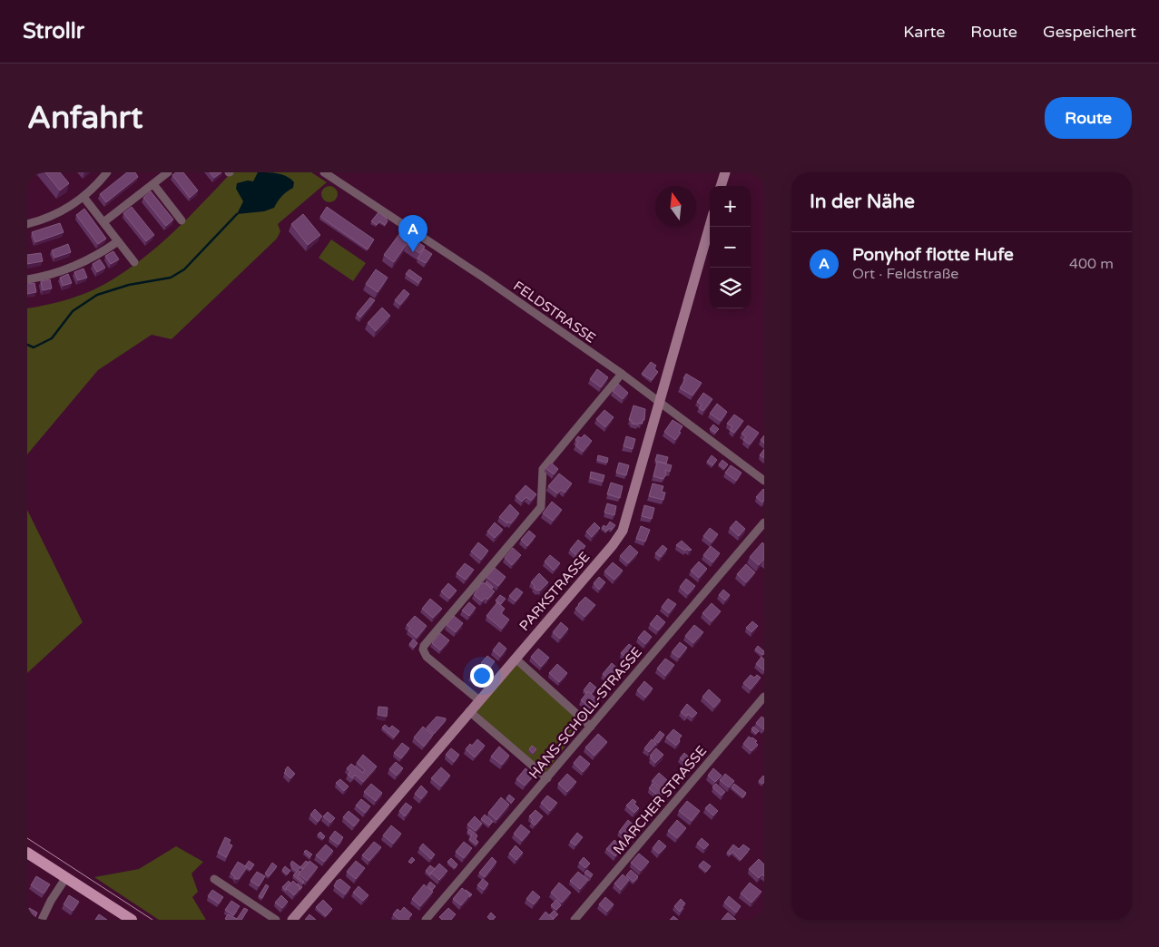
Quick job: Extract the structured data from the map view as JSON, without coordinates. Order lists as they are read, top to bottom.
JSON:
{
  "streets": {
    "street": [
      "FELDSTRASSE",
      "PARKSTRASSE",
      "HANS-SCHOLL-STRASSE",
      "MARCHER STRASSE"
    ]
  },
  "crossings": [
    ["FELDSTRASSE", "PARKSTRASSE"]
  ],
  "north": "top",
  "page": {
    "header": "Strollr",
    "nav": ["Karte", "Route", "Gespeichert"],
    "buttons": "Route",
    "title": "Anfahrt",
    "heading": "In der Nähe",
    "map_buttons": ["+", "−"],
    "pins": "A",
    "list": [
      {
        "mark": "A",
        "name": "Ponyhof flotte Hufe",
        "note": "Ort · Feldstraße",
        "value": "400 m"
      }
    ]
  }
}
